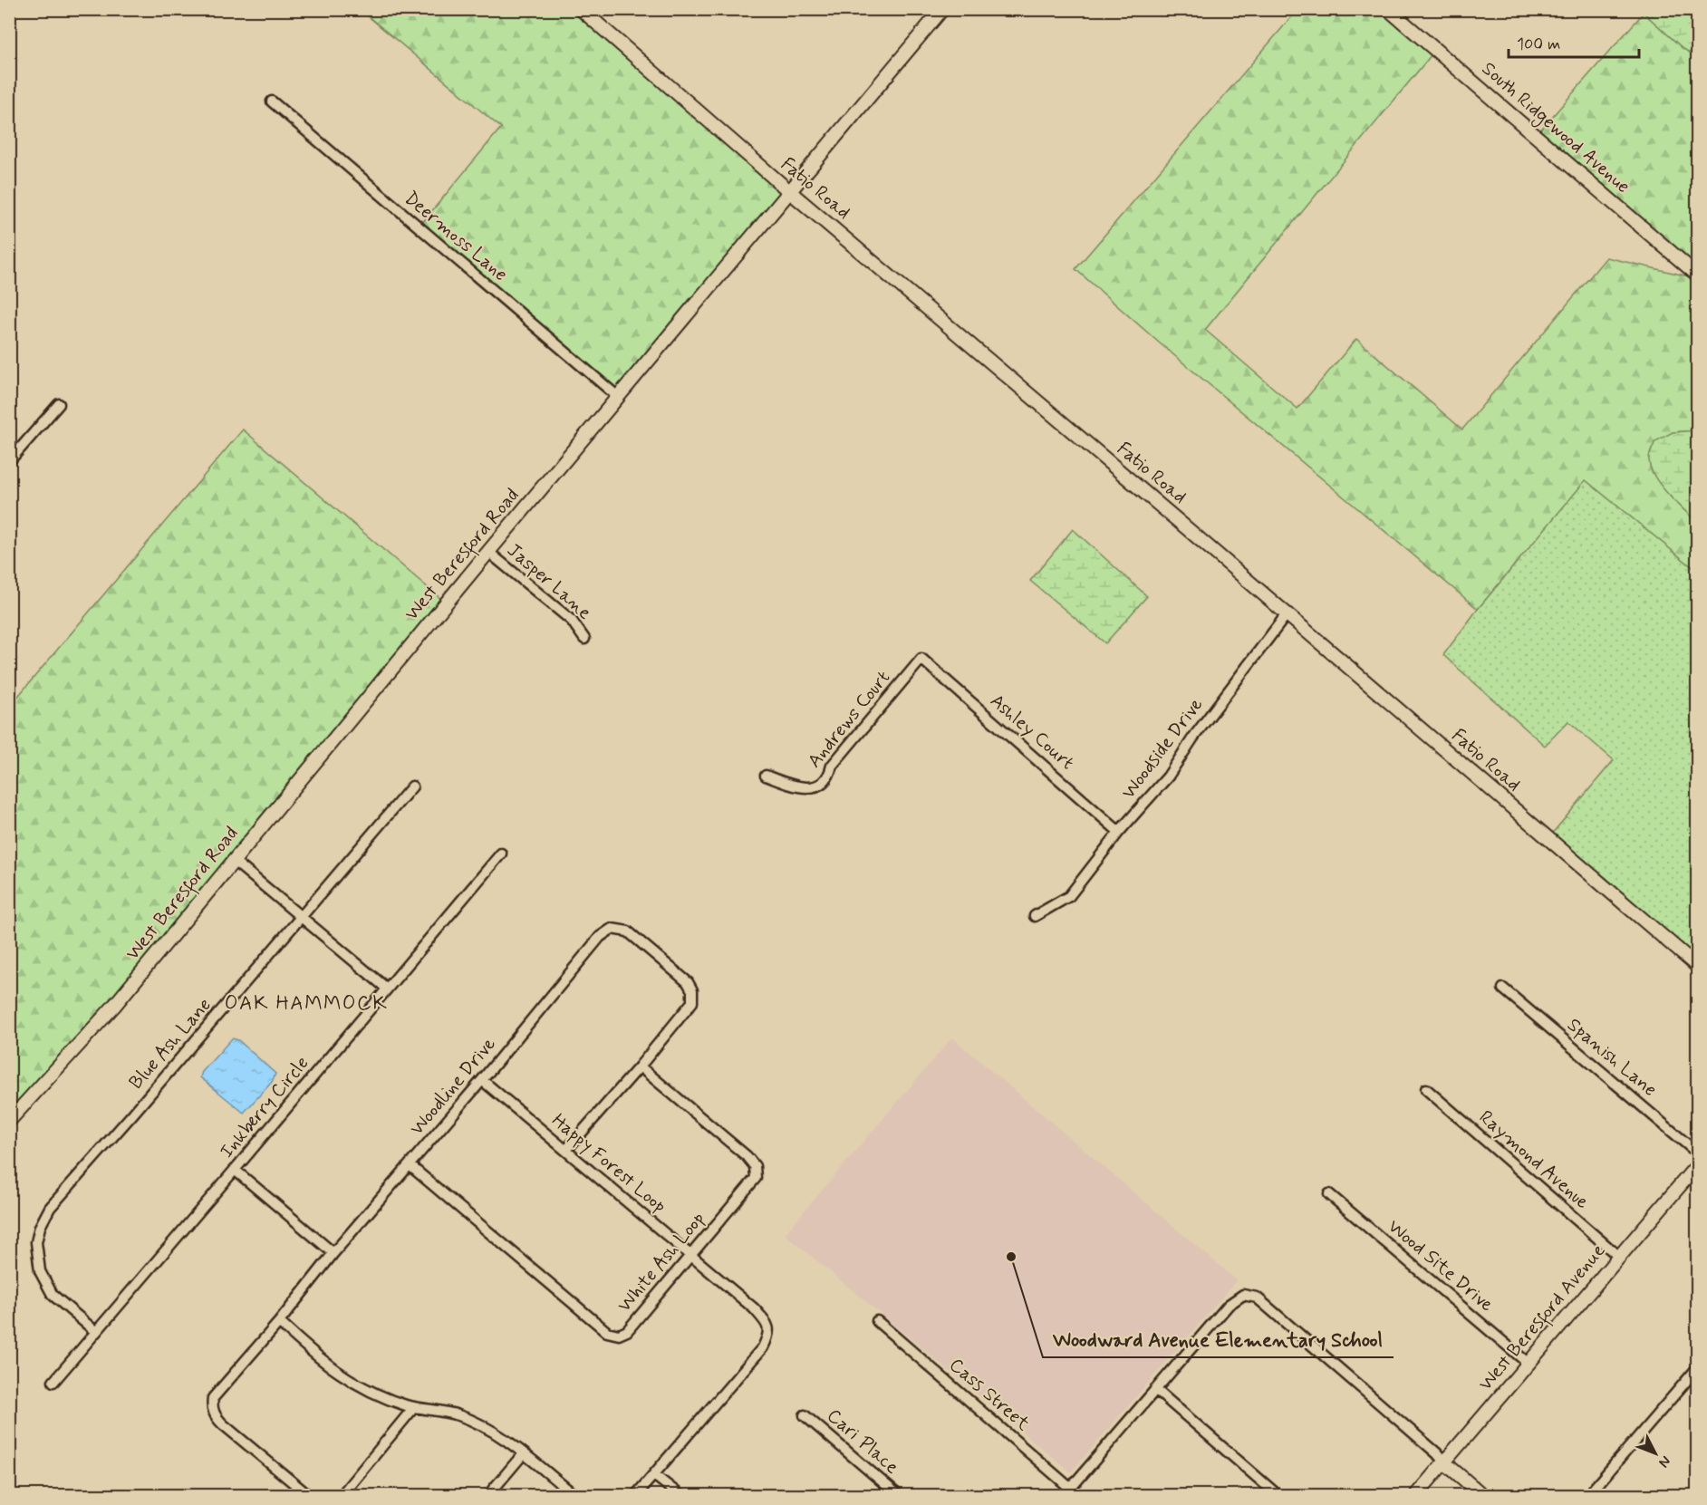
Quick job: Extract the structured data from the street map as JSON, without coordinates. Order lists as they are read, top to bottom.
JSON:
{
  "streets": {
    "street": [
      "South Ridgewood Avenue",
      "Fatio Road",
      "Deermoss Lane",
      "West Beresford Road",
      "Jasper Lane",
      "Andrews Court",
      "Ashley Court",
      "Woodside Drive",
      "Blue Ash Lane",
      "Spanish Lane",
      "Woodline Drive",
      "Inkberry Circle",
      "Raymond Avenue",
      "Happy Forest Loop",
      "White Ash Loop",
      "Wood Site Drive",
      "West Beresford Avenue",
      "Cass Street",
      "Cari Place"
    ]
  },
  "crossings": [
    ["Fatio Road", "West Beresford Road"],
    ["Fatio Road", "Woodside Drive"],
    ["Deermoss Lane", "West Beresford Road"],
    ["West Beresford Road", "Jasper Lane"],
    ["Andrews Court", "Ashley Court"],
    ["Ashley Court", "Woodside Drive"],
    ["Blue Ash Lane", "Inkberry Circle"],
    ["Woodline Drive", "Happy Forest Loop"],
    ["Woodline Drive", "White Ash Loop"],
    ["Raymond Avenue", "West Beresford Avenue"],
    ["Happy Forest Loop", "White Ash Loop"],
    ["Wood Site Drive", "West Beresford Avenue"]
  ],
  "districts": ["OAK HAMMOCK"],
  "places": ["Woodward Avenue Elementary School"],
  "scale_bar": "100 m",
  "north": "bottom right"
}
